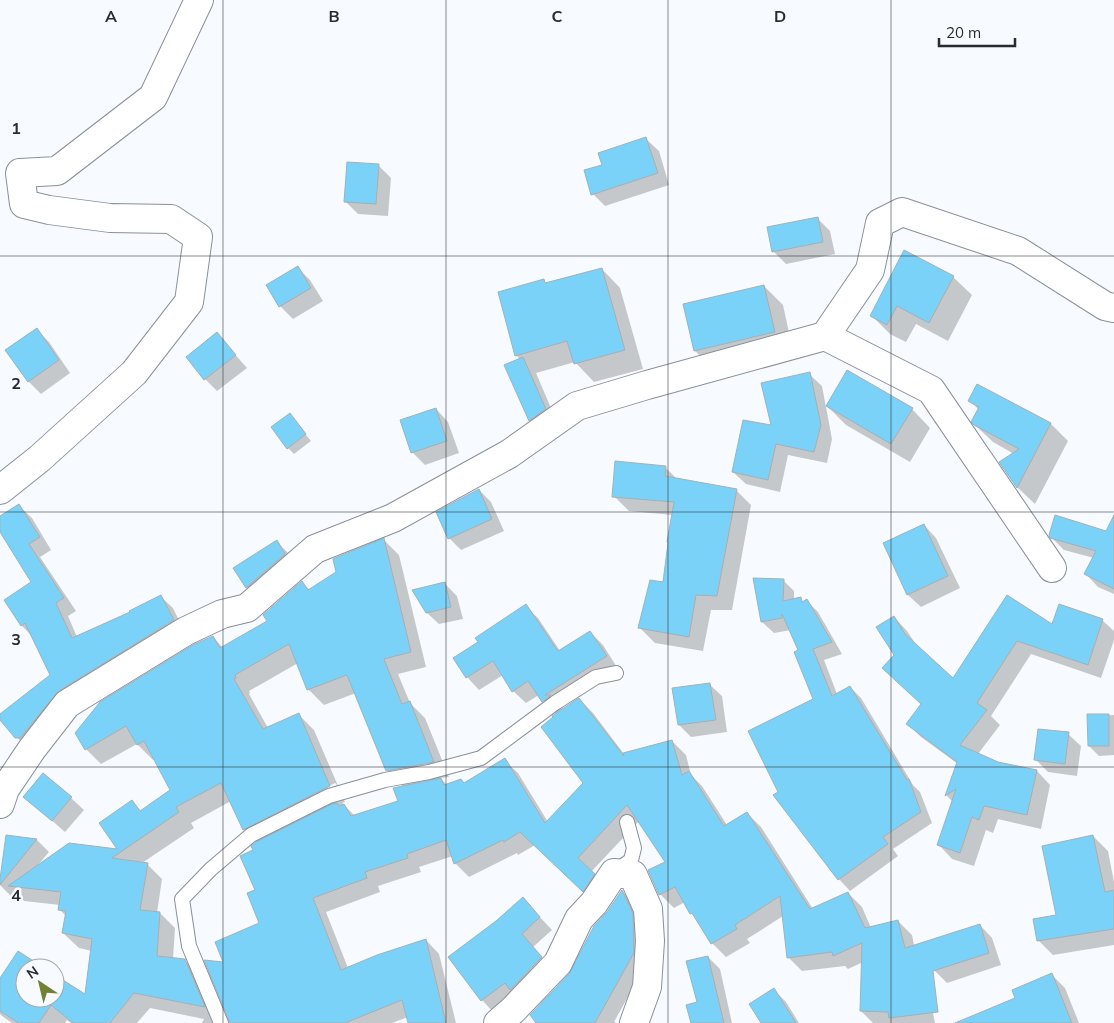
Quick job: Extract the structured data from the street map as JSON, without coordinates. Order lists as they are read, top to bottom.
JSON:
{
  "scale_bar": "20 m",
  "north": "top left",
  "grid": {
    "columns": [
      "A",
      "B",
      "C",
      "D"
    ],
    "rows": [
      "1",
      "2",
      "3",
      "4"
    ]
  }
}
